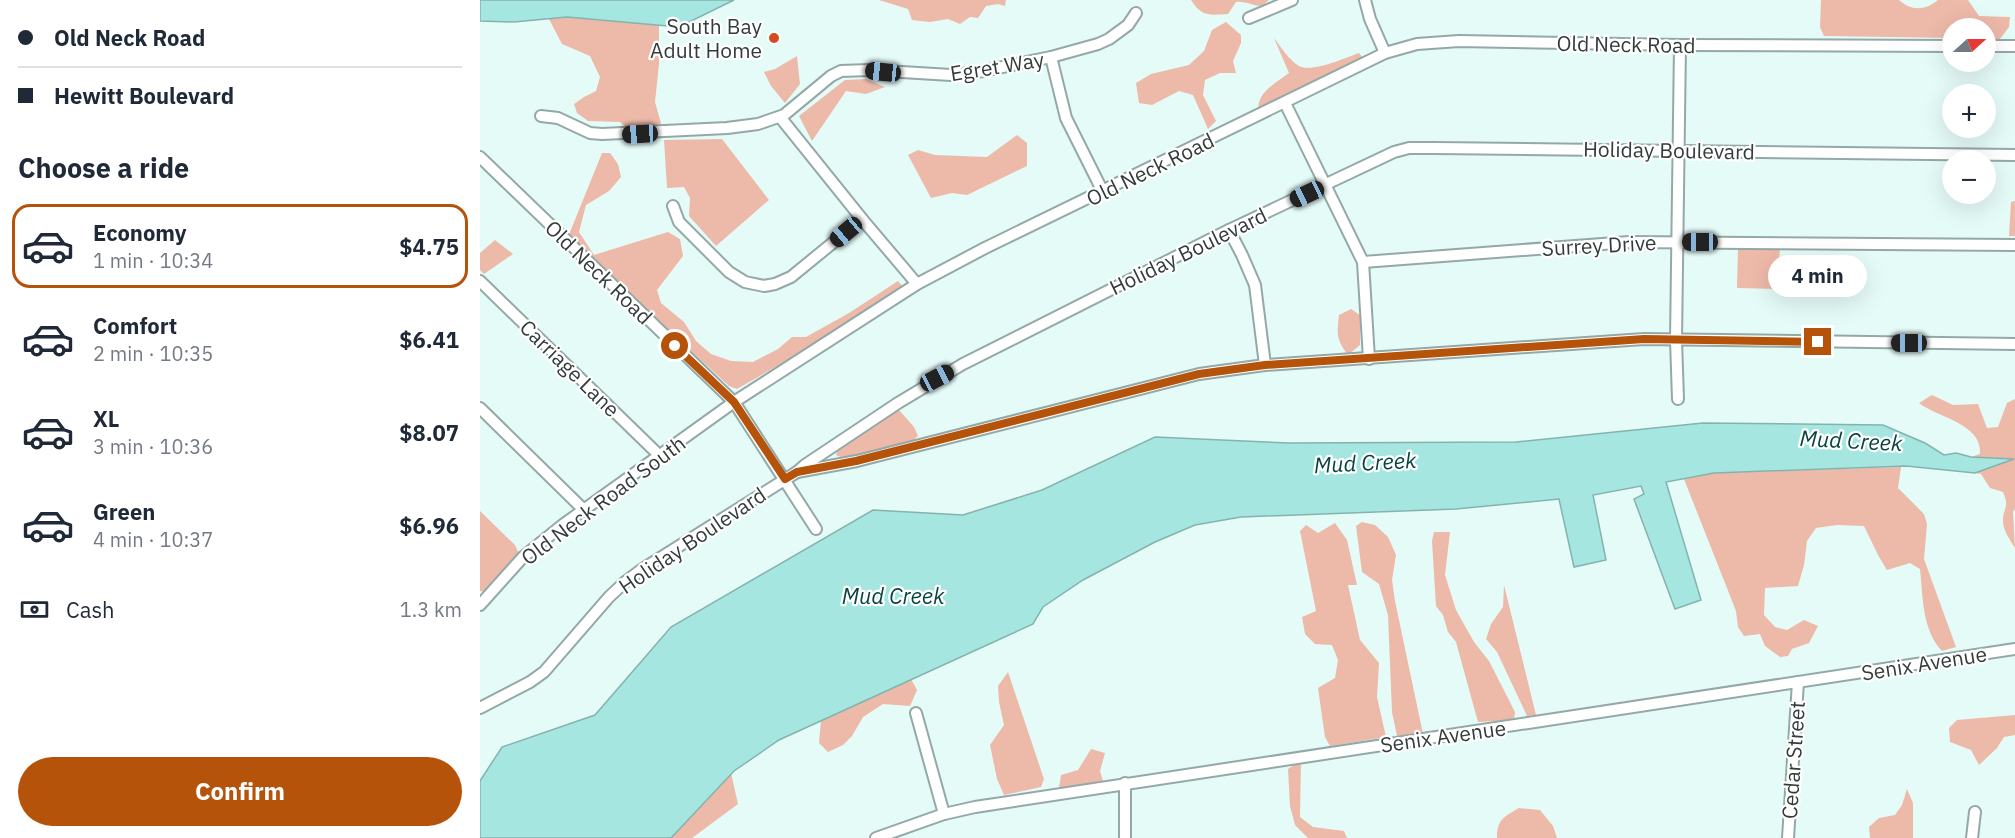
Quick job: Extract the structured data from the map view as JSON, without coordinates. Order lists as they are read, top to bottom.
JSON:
{
  "streets": {
    "street": [
      "Old Neck Road",
      "Egret Way",
      "Holiday Boulevard",
      "Surrey Drive",
      "Carriage Lane",
      "Old Neck Road South",
      "Senix Avenue",
      "Cedar Street"
    ]
  },
  "crossings": [
    ["Old Neck Road", "Old Neck Road South"],
    ["Carriage Lane", "Old Neck Road South"],
    ["Senix Avenue", "Cedar Street"]
  ],
  "water": ["Mud Creek"],
  "places": ["South Bay Adult Home"],
  "north": "right",
  "page": {
    "banner": ["Old Neck Road", "Hewitt Boulevard"],
    "map_buttons": ["+", "−"],
    "heading": "Choose a ride",
    "list": [
      {
        "name": "Economy",
        "note": "1 min · 10:34",
        "value": "$4.75"
      },
      {
        "name": "Comfort",
        "note": "2 min · 10:35",
        "value": "$6.41"
      },
      {
        "name": "XL",
        "note": "3 min · 10:36",
        "value": "$8.07"
      },
      {
        "name": "Green",
        "note": "4 min · 10:37",
        "value": "$6.96"
      }
    ],
    "bubble": "4 min",
    "pay": ["Cash", "1.3 km"],
    "buttons": "Confirm"
  }
}
